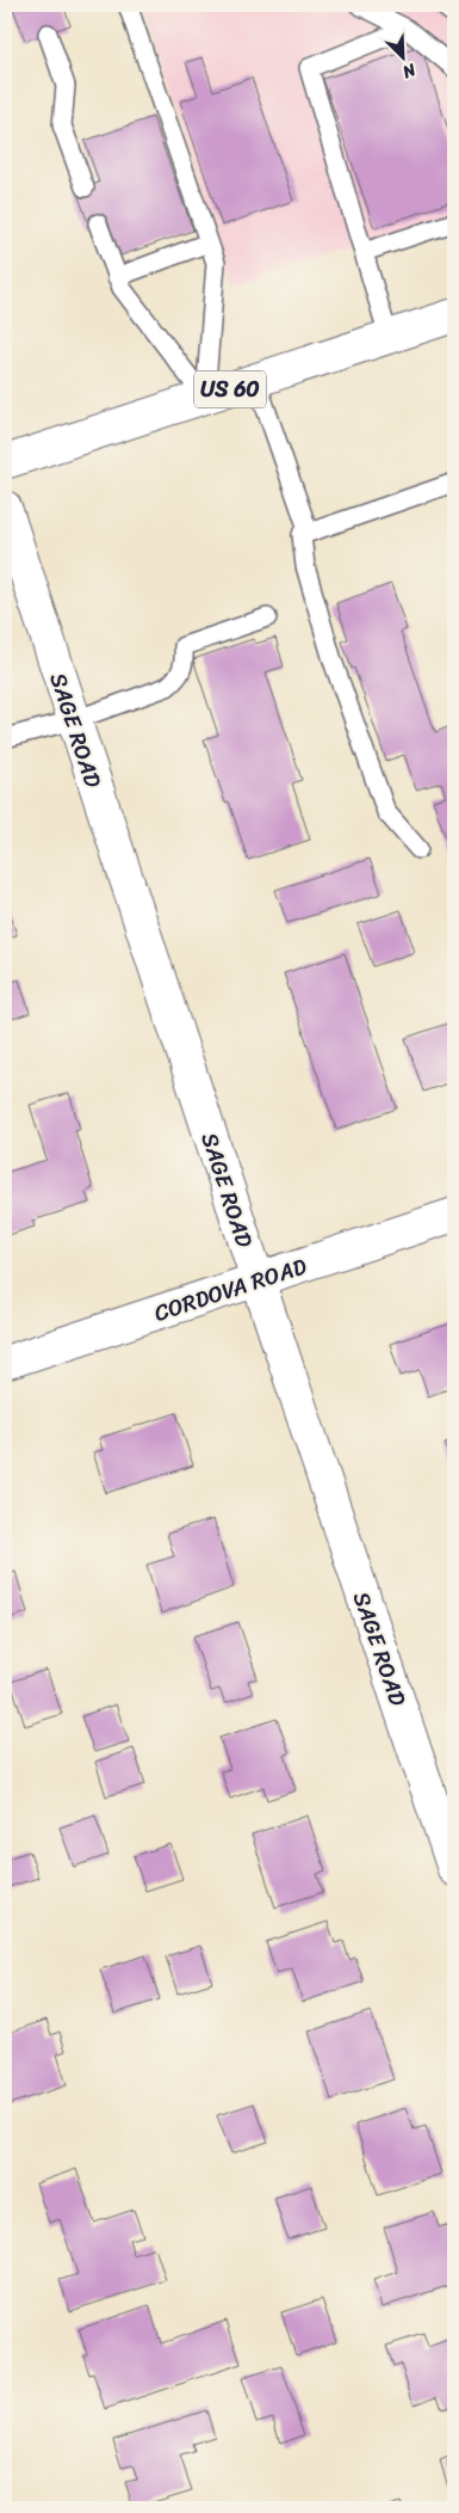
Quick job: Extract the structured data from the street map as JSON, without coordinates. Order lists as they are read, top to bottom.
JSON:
{
  "streets": {
    "street": ["US 60", "SAGE ROAD", "CORDOVA ROAD"]
  },
  "crossings": [
    ["SAGE ROAD", "CORDOVA ROAD"]
  ],
  "north": "bottom right"
}
